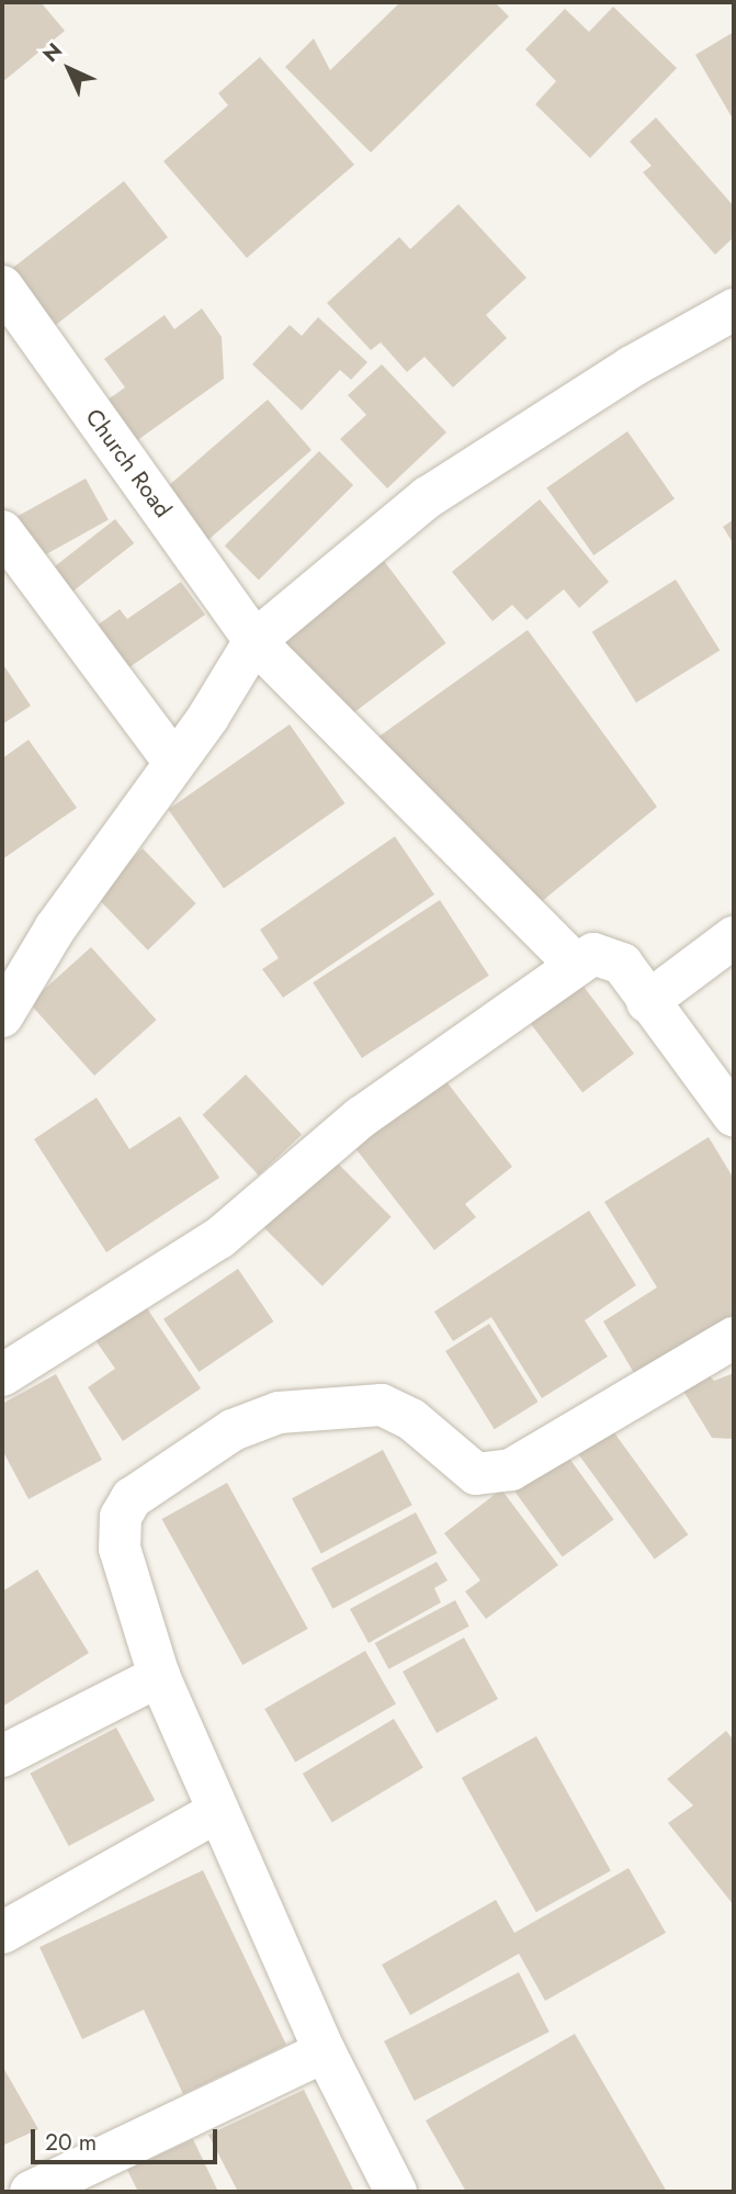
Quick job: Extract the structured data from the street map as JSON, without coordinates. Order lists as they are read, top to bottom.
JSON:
{
  "streets": {
    "street": ["Church Road"]
  },
  "scale_bar": "20 m",
  "north": "top left"
}
